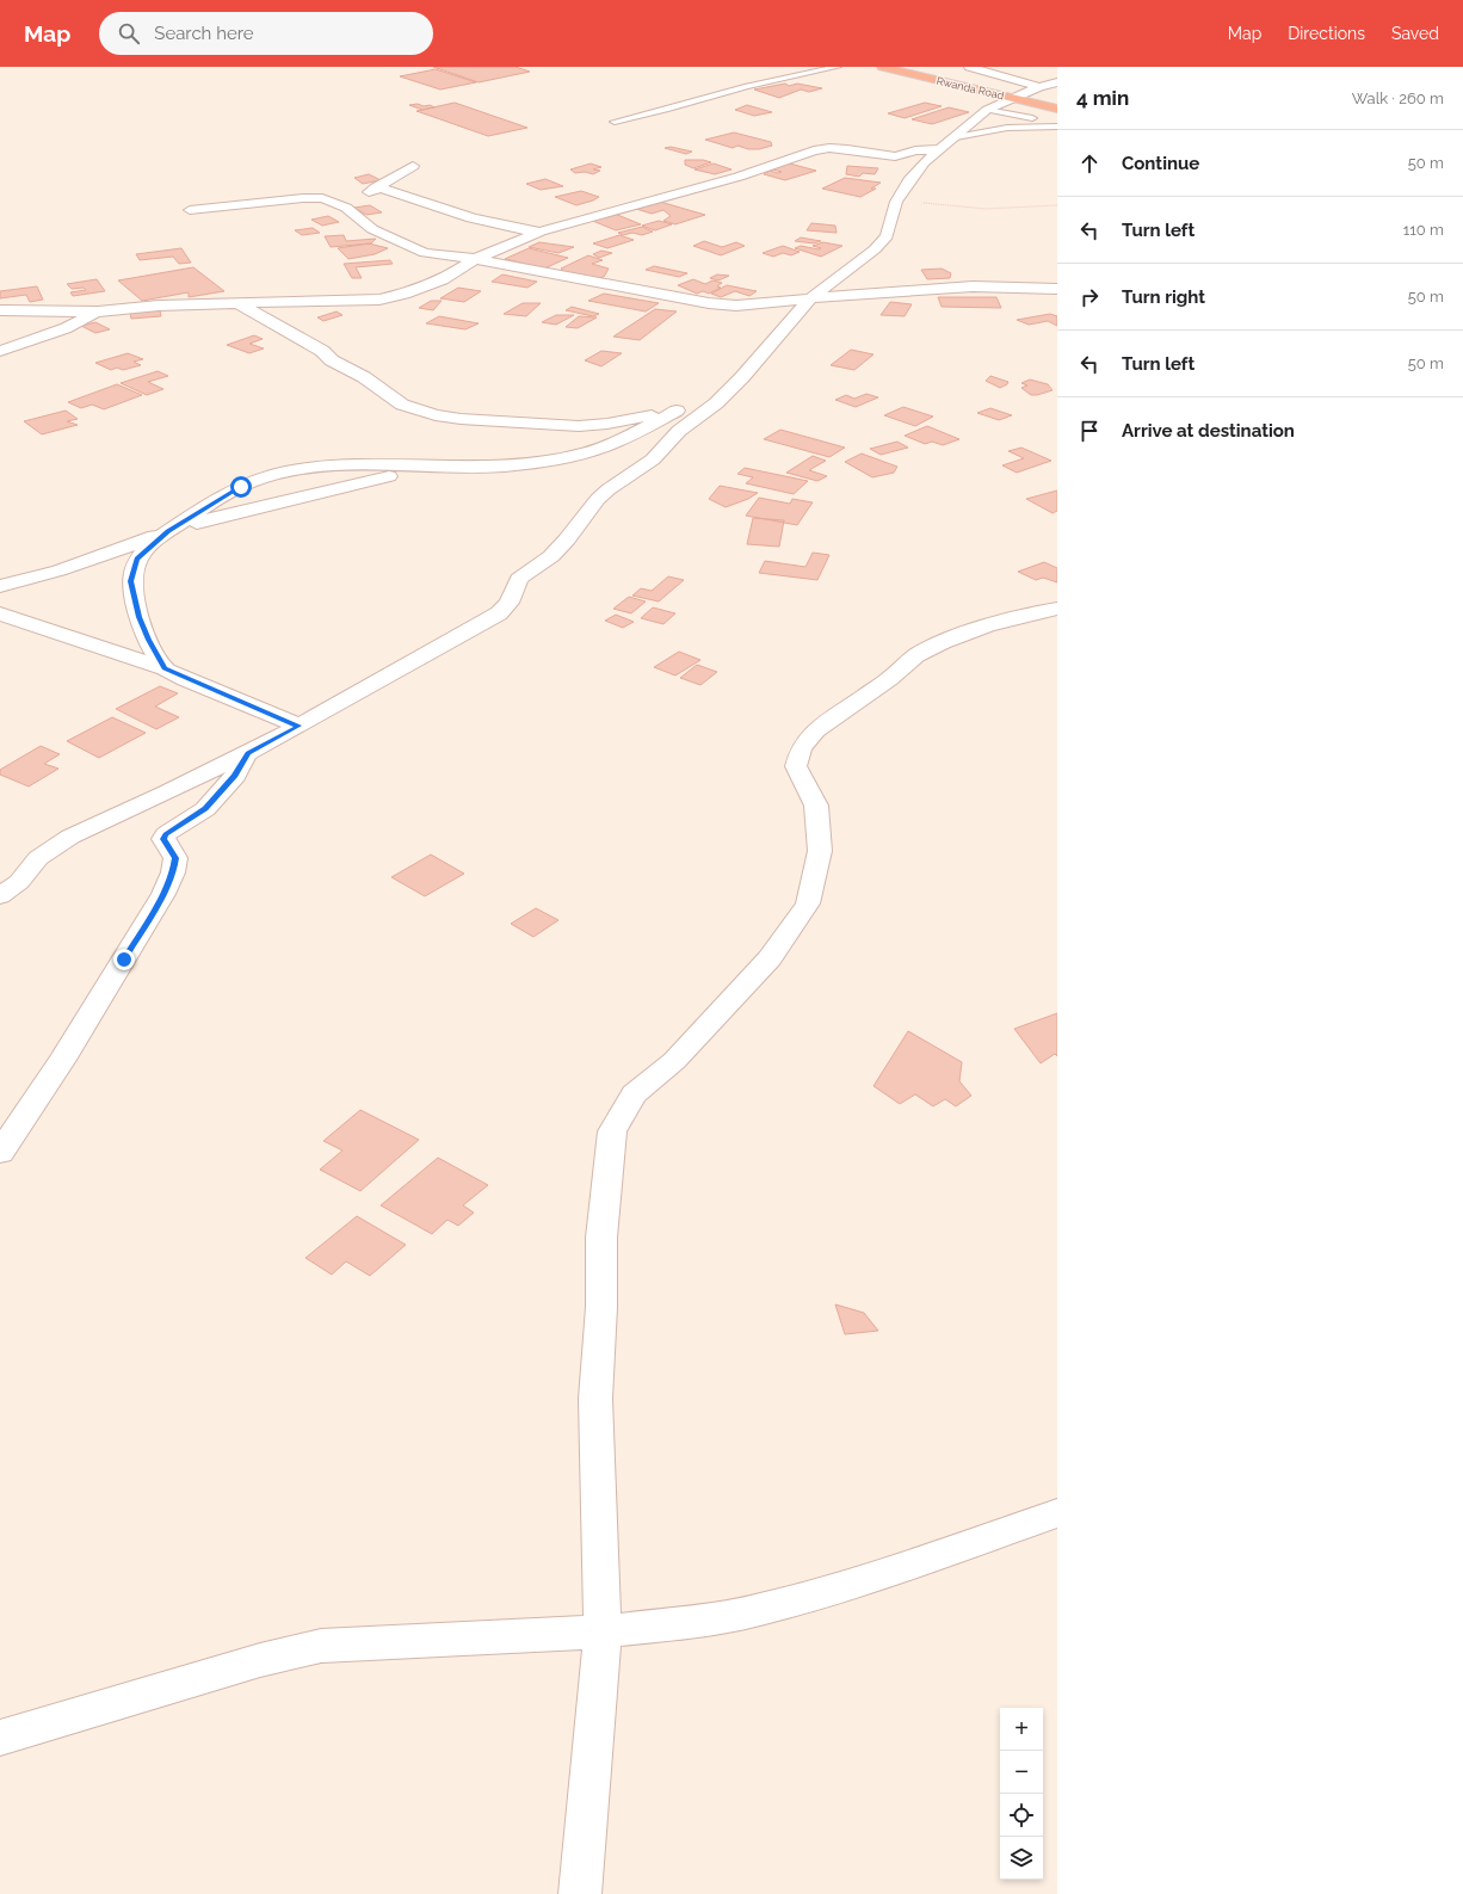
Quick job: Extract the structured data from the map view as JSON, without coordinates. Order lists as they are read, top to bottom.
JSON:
{
  "streets": {
    "highway": ["Rwanda Road"]
  },
  "page": {
    "header": "Map",
    "search": "Search here",
    "nav": ["Map", "Directions", "Saved"],
    "heading": ["4 min", "Walk · 260 m"],
    "list": [
      ["Continue", "50 m"],
      ["Turn left", "110 m"],
      ["Turn right", "50 m"],
      ["Turn left", "50 m"],
      "Arrive at destination"
    ],
    "map_buttons": ["+", "−"]
  }
}
